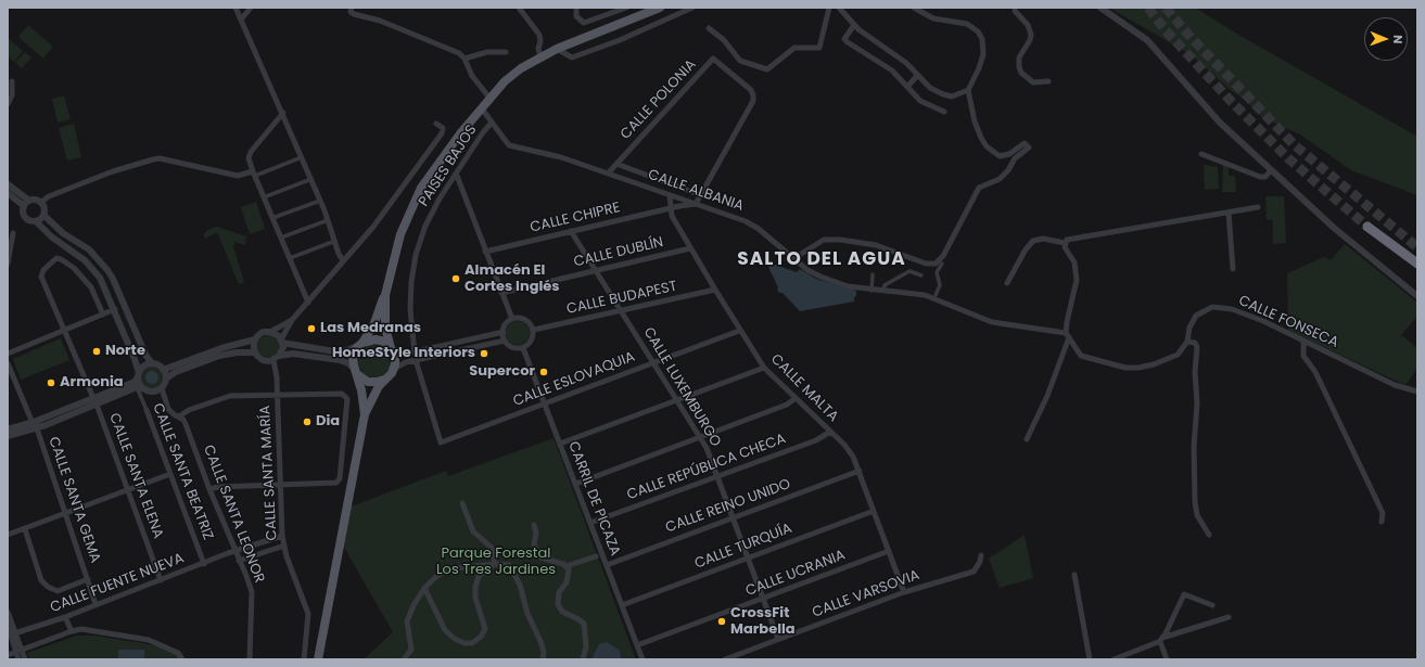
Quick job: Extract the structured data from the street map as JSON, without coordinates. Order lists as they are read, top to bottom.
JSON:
{
  "streets": {
    "street": [
      "CALLE POLONIA",
      "PAISES BAJOS",
      "CALLE ALBANIA",
      "CALLE CHIPRE",
      "CALLE DUBLÍN",
      "CALLE BUDAPEST",
      "CALLE FONSECA",
      "CALLE ESLOVAQUIA",
      "CALLE LUXEMBURGO",
      "CALLE MALTA",
      "CALLE REPÚBLICA CHECA",
      "CALLE SANTA BEATRIZ",
      "CALLE SANTA MARÍA",
      "CALLE SANTA ELENA",
      "CARRIL DE PICAZA",
      "CALLE SANTA GEMA",
      "CALLE REINO UNIDO",
      "CALLE SANTA LEONOR",
      "CALLE TURQUÍA",
      "CALLE UCRANIA",
      "CALLE FUENTE NUEVA",
      "CALLE VARSOVIA"
    ]
  },
  "crossings": [
    ["CALLE POLONIA", "CALLE ALBANIA"],
    ["PAISES BAJOS", "CALLE ALBANIA"],
    ["CALLE ALBANIA", "CALLE FONSECA"],
    ["CALLE CHIPRE", "CALLE LUXEMBURGO"],
    ["CALLE CHIPRE", "CALLE MALTA"],
    ["CALLE DUBLÍN", "CALLE LUXEMBURGO"],
    ["CALLE DUBLÍN", "CALLE MALTA"],
    ["CALLE BUDAPEST", "CALLE LUXEMBURGO"],
    ["CALLE BUDAPEST", "CALLE MALTA"],
    ["CALLE BUDAPEST", "CARRIL DE PICAZA"],
    ["CALLE ESLOVAQUIA", "CALLE LUXEMBURGO"],
    ["CALLE ESLOVAQUIA", "CALLE MALTA"],
    ["CALLE ESLOVAQUIA", "CARRIL DE PICAZA"],
    ["CALLE LUXEMBURGO", "CALLE REPÚBLICA CHECA"],
    ["CALLE LUXEMBURGO", "CALLE REINO UNIDO"],
    ["CALLE LUXEMBURGO", "CALLE TURQUÍA"],
    ["CALLE LUXEMBURGO", "CALLE UCRANIA"],
    ["CALLE LUXEMBURGO", "CALLE VARSOVIA"],
    ["CALLE MALTA", "CALLE REPÚBLICA CHECA"],
    ["CALLE MALTA", "CALLE REINO UNIDO"],
    ["CALLE MALTA", "CALLE TURQUÍA"],
    ["CALLE MALTA", "CALLE UCRANIA"],
    ["CALLE MALTA", "CALLE VARSOVIA"],
    ["CALLE REPÚBLICA CHECA", "CARRIL DE PICAZA"],
    ["CALLE SANTA BEATRIZ", "CALLE SANTA LEONOR"],
    ["CALLE SANTA BEATRIZ", "CALLE FUENTE NUEVA"],
    ["CALLE SANTA MARÍA", "CALLE FUENTE NUEVA"],
    ["CALLE SANTA ELENA", "CALLE FUENTE NUEVA"],
    ["CARRIL DE PICAZA", "CALLE REINO UNIDO"],
    ["CARRIL DE PICAZA", "CALLE TURQUÍA"],
    ["CARRIL DE PICAZA", "CALLE UCRANIA"],
    ["CALLE SANTA GEMA", "CALLE FUENTE NUEVA"],
    ["CALLE SANTA LEONOR", "CALLE FUENTE NUEVA"]
  ],
  "districts": ["SALTO DEL AGUA"],
  "parks": ["Parque Forestal Los Tres Jardines"],
  "places": [
    "Almacén El Cortes Inglés",
    "Las Medranas",
    "Norte",
    "HomeStyle Interiors",
    "Supercor",
    "Armonia",
    "Dia",
    "CrossFit Marbella"
  ],
  "north": "right"
}
